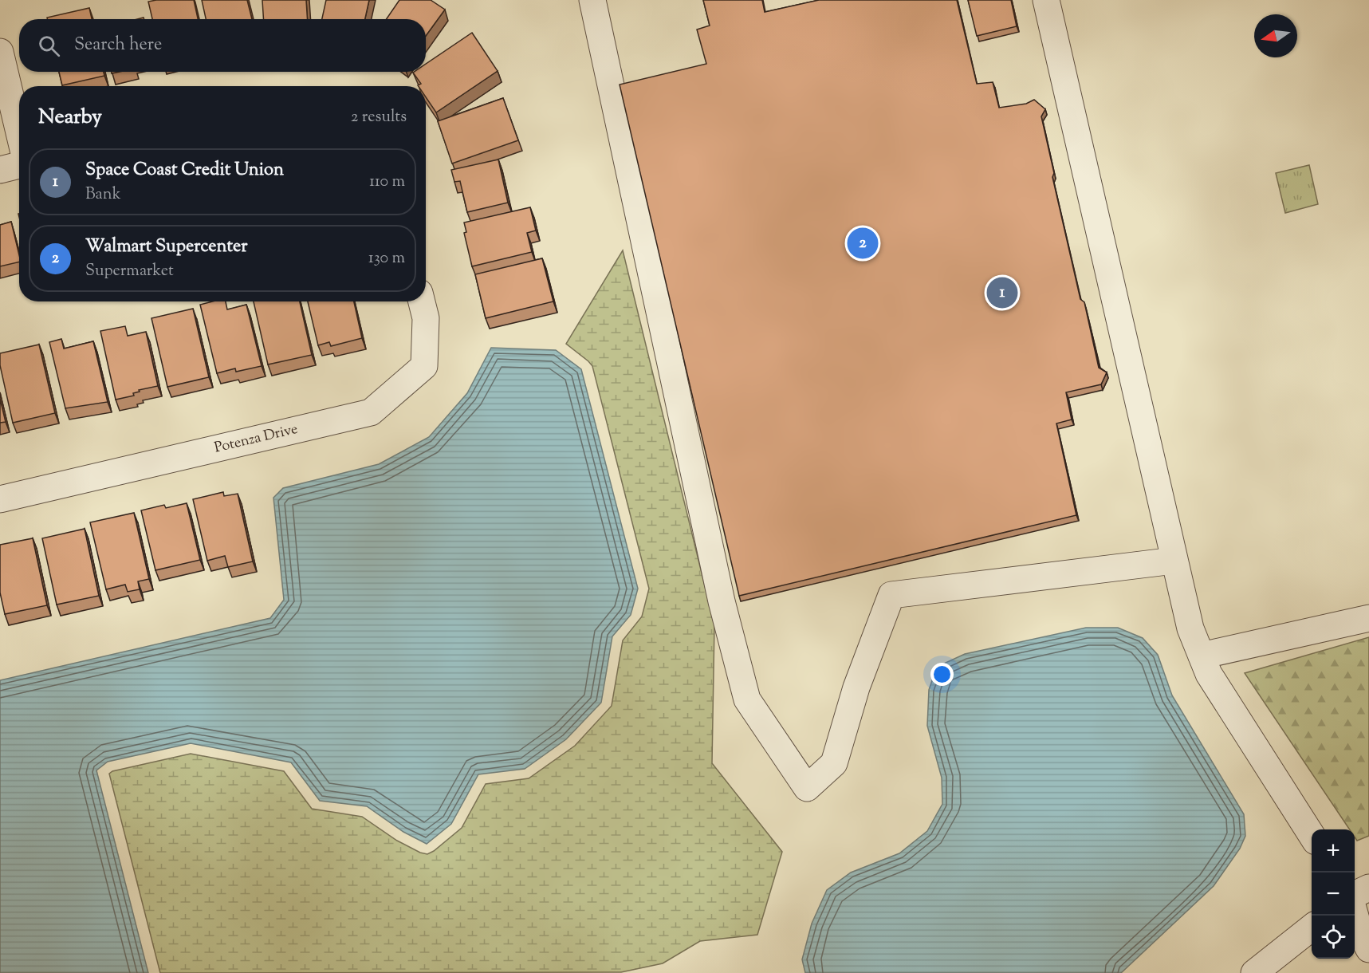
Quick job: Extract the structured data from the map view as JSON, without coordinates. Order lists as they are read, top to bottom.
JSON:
{
  "streets": {
    "street": ["Potenza Drive"]
  },
  "north": "left",
  "page": {
    "search": "Search here",
    "heading": ["Nearby", "2 results"],
    "list": [
      {
        "mark": "1",
        "name": "Space Coast Credit Union",
        "note": "Bank",
        "value": "110 m"
      },
      {
        "mark": "2",
        "name": "Walmart Supercenter",
        "note": "Supermarket",
        "value": "130 m"
      }
    ],
    "pins": ["2", "1"],
    "map_buttons": ["+", "−"]
  }
}
